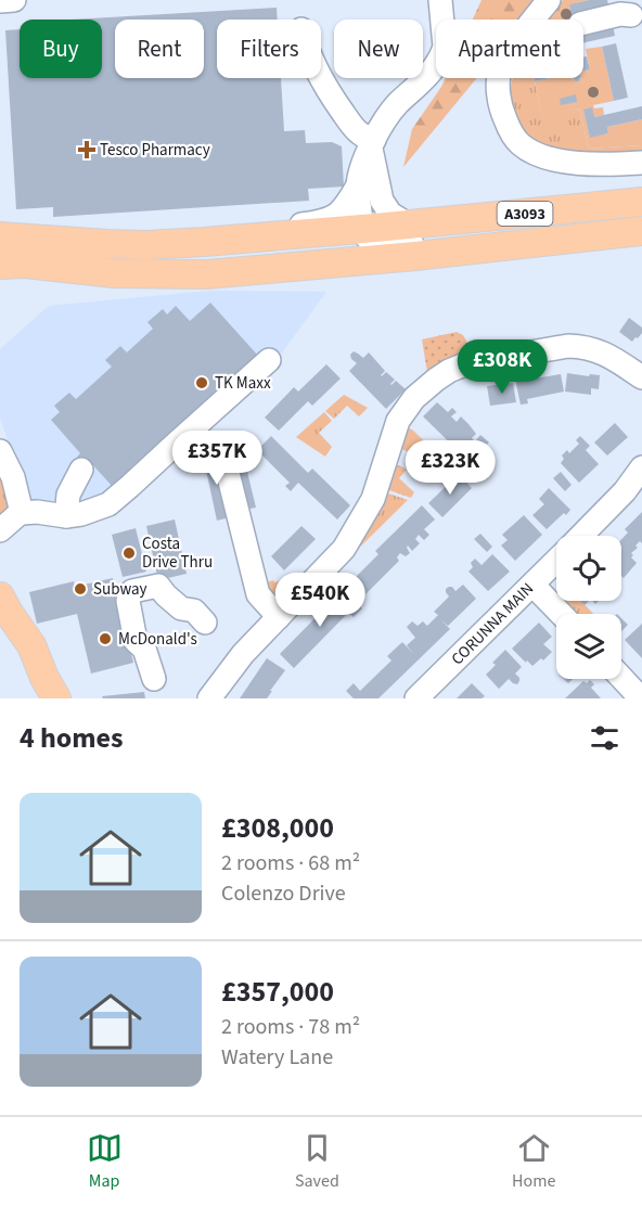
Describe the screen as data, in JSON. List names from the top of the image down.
{
  "streets": {
    "main road": ["A3093"],
    "street": ["CORUNNA MAIN"]
  },
  "places": {
    "health": ["Tesco Pharmacy"],
    "other": [
      "TK Maxx",
      "Costa Drive Thru",
      "Subway",
      "McDonald's"
    ]
  },
  "page": {
    "chip": [
      "Buy",
      "Rent",
      "Filters",
      "New",
      "Apartment"
    ],
    "price": [
      "£308K",
      "£357K",
      "£323K",
      "£540K"
    ],
    "heading": "4 homes",
    "list": [
      {
        "name": "£308,000",
        "note": "2 rooms · 68 m² · Colenzo Drive"
      },
      {
        "name": "£357,000",
        "note": "2 rooms · 78 m² · Watery Lane"
      }
    ],
    "tabs": ["Map", "Saved", "Home"]
  }
}
